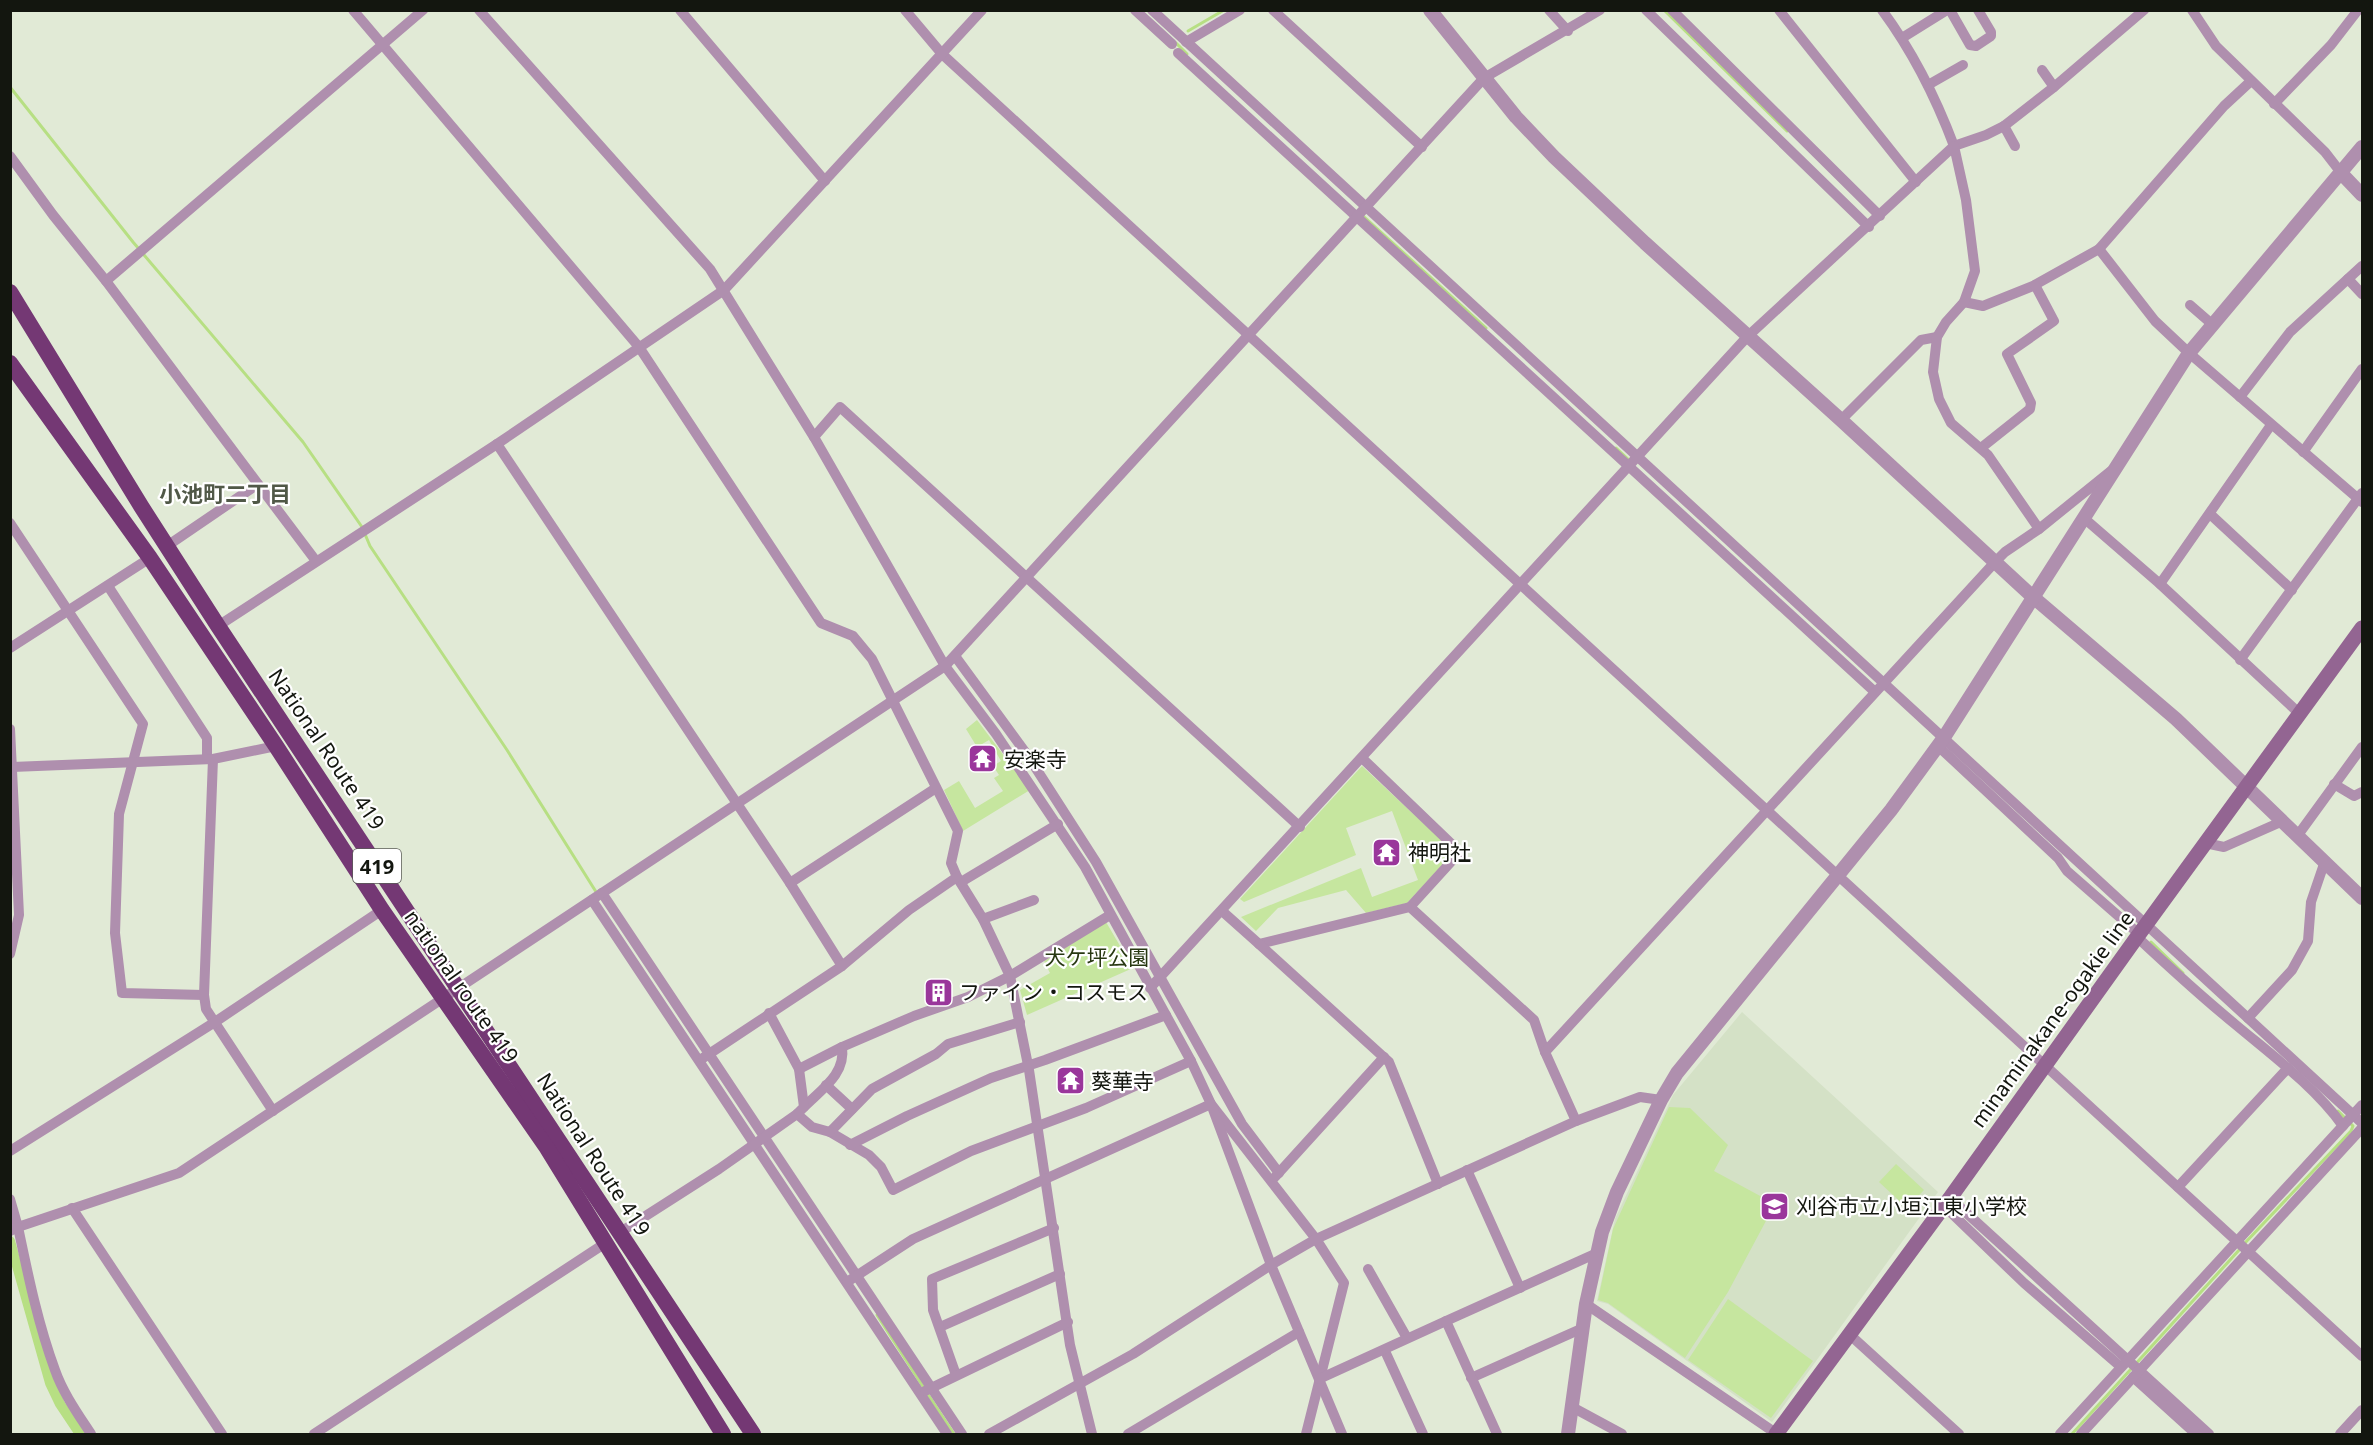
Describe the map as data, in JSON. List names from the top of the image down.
{
  "streets": {
    "highway": ["National Route 419", "419", "national route 419"],
    "main road": ["minaminakane-ogakie line"]
  },
  "crossings": [
    ["National Route 419", "national route 419"]
  ],
  "districts": ["小池町二丁目"],
  "parks": ["犬ケ坪公園"],
  "places": {
    "temple": ["安楽寺", "神明社", "葵華寺"],
    "building": ["ファイン・コスモス"],
    "school or university": ["刈谷市立小垣江東小学校"]
  }
}
